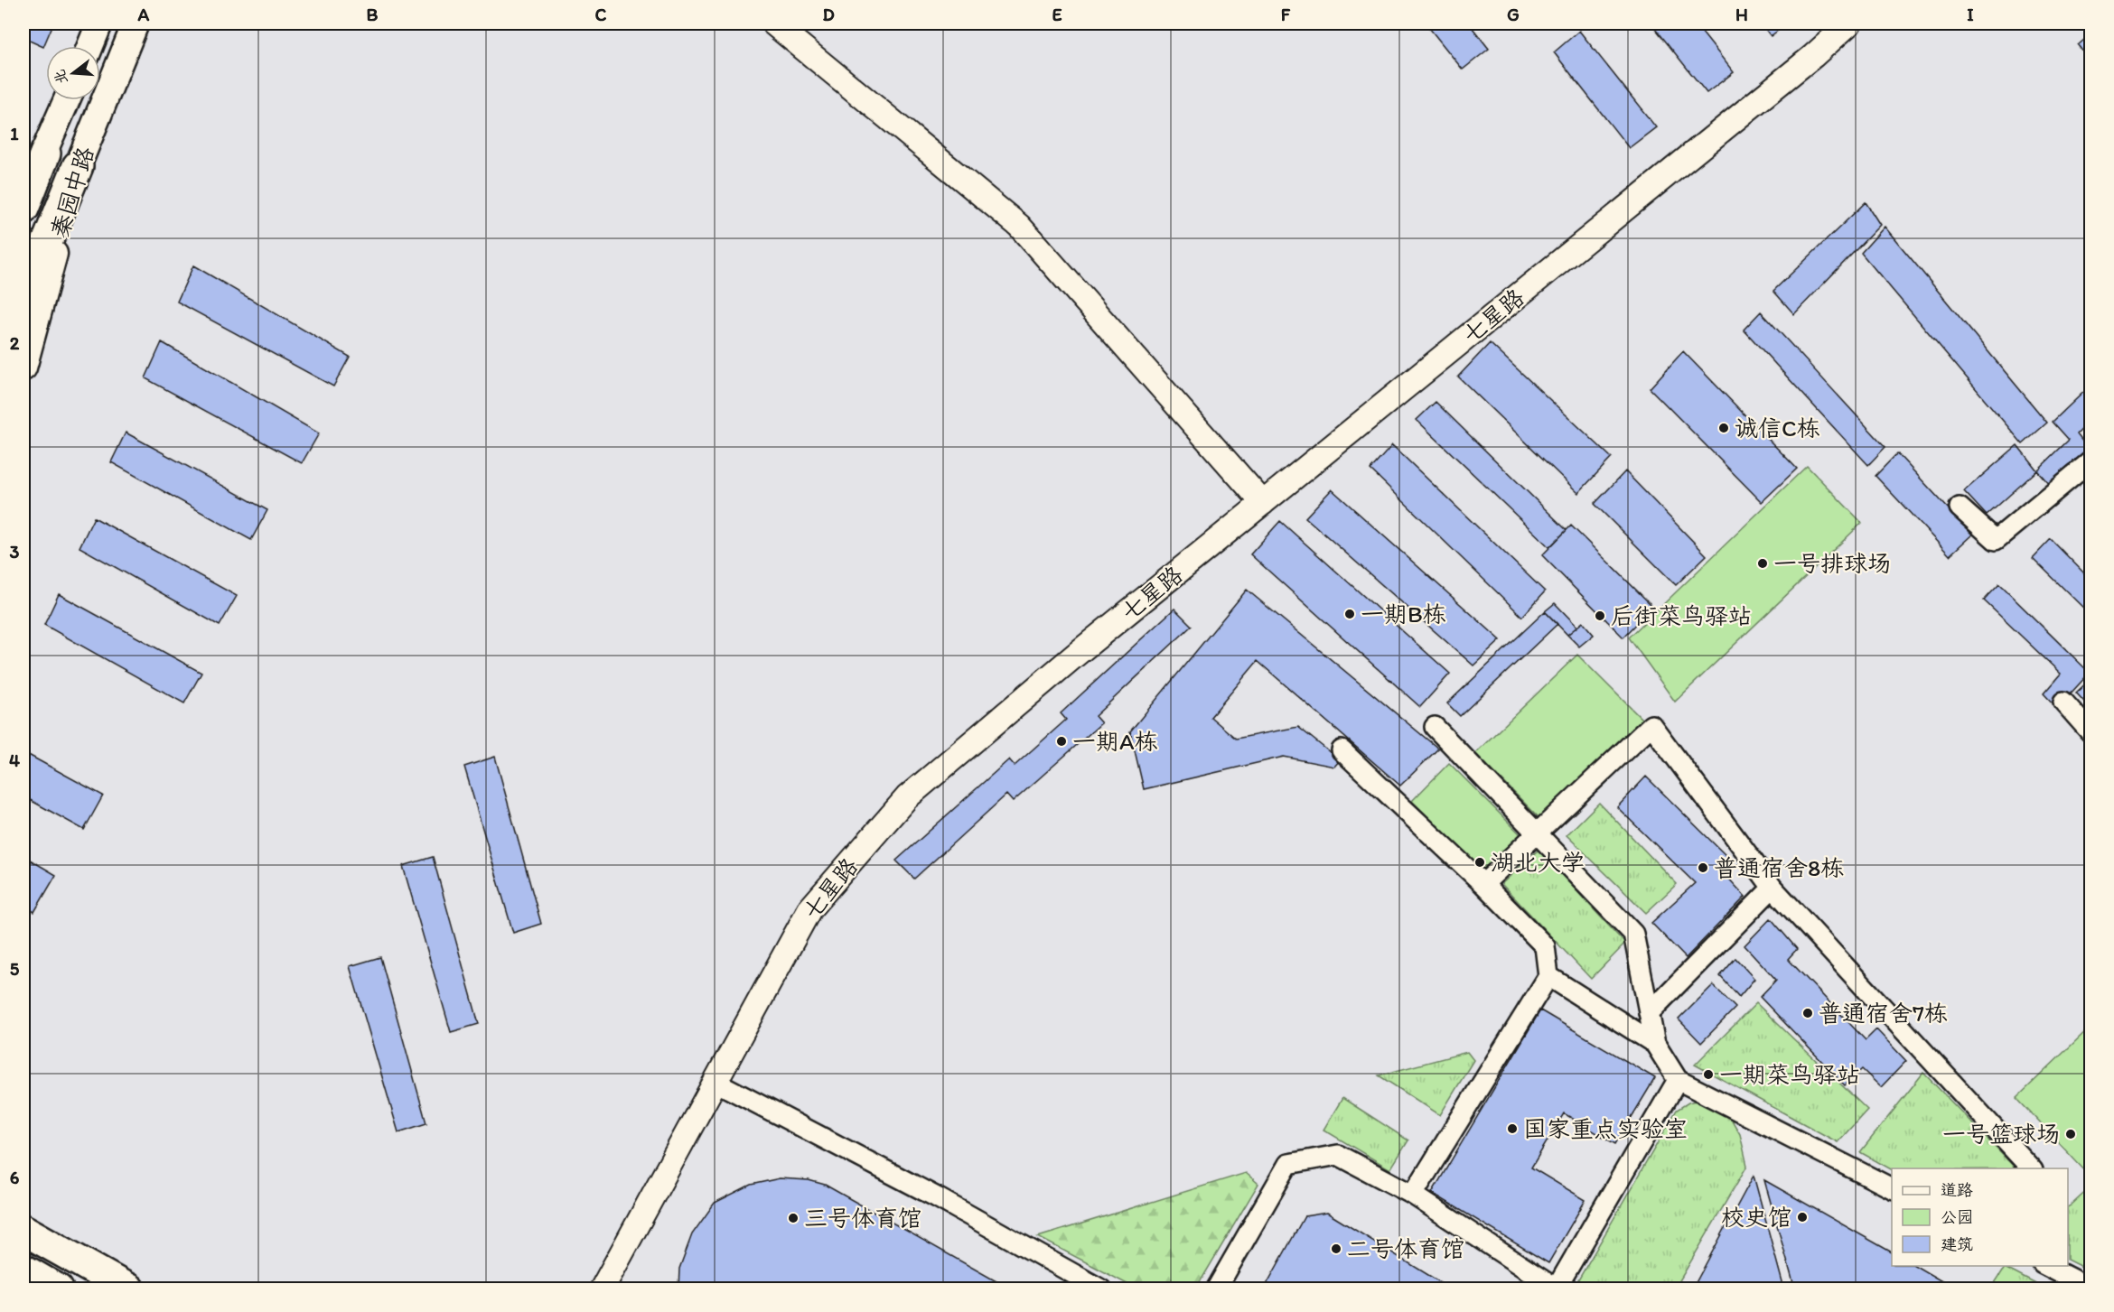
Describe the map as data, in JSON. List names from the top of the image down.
{
  "streets": {
    "main road": ["秦园中路"],
    "street": ["七星路"]
  },
  "places": [
    "诚信C栋",
    "一号排球场",
    "一期B栋",
    "后街菜鸟驿站",
    "一期A栋",
    "湖北大学",
    "普通宿舍8栋",
    "普通宿舍7栋",
    "一期菜鸟驿站",
    "国家重点实验室",
    "一号篮球场",
    "校史馆",
    "三号体育馆",
    "二号体育馆"
  ],
  "legend": ["道路", "公园", "建筑"],
  "north": "left",
  "grid": {
    "columns": [
      "A",
      "B",
      "C",
      "D",
      "E",
      "F",
      "G",
      "H",
      "I"
    ],
    "rows": [
      "1",
      "2",
      "3",
      "4",
      "5",
      "6"
    ]
  }
}
